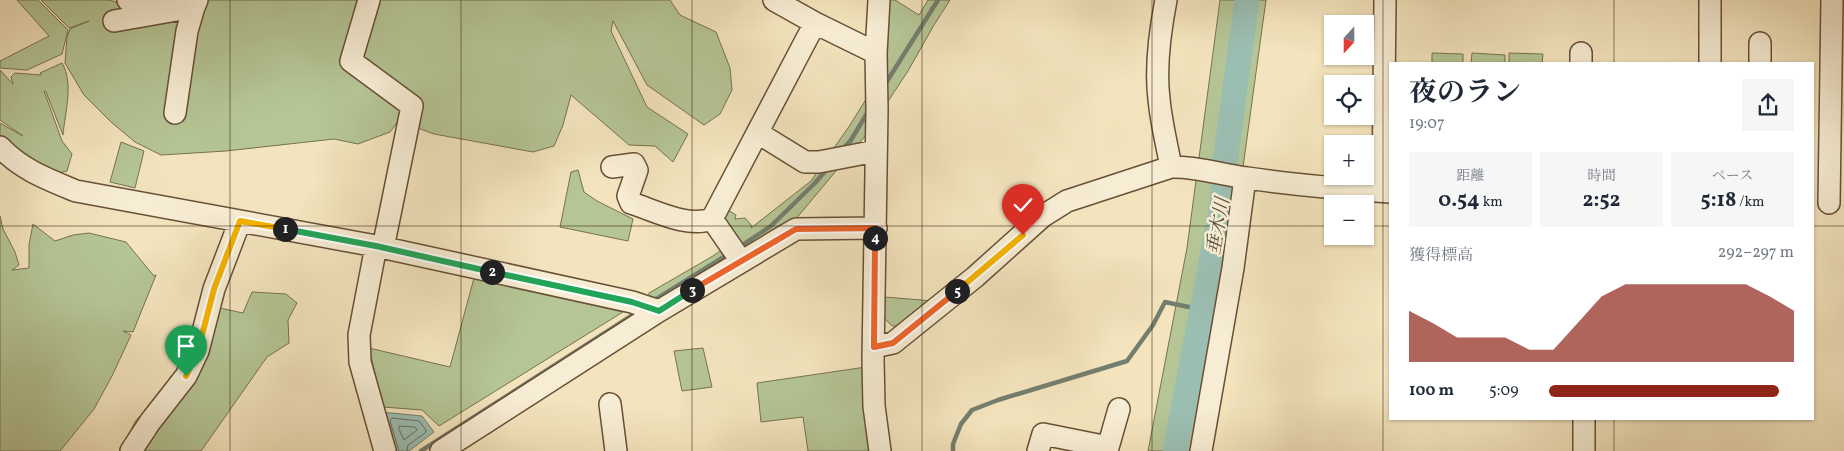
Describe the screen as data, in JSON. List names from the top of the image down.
{
  "water": ["垂木川"],
  "north": "bottom",
  "page": {
    "map_buttons": ["+", "−"],
    "heading": ["夜のラン", "19:07"],
    "stats": [
      ["距離", "0.54 km"],
      ["時間", "2:52"],
      ["ペース", "5:18 /km"]
    ],
    "pins": [
      "1",
      "4",
      "2",
      "3",
      "5"
    ],
    "chart": ["獲得標高", "292–297 m"],
    "list": [
      {
        "name": "100 m",
        "note": "5:09"
      }
    ]
  }
}
